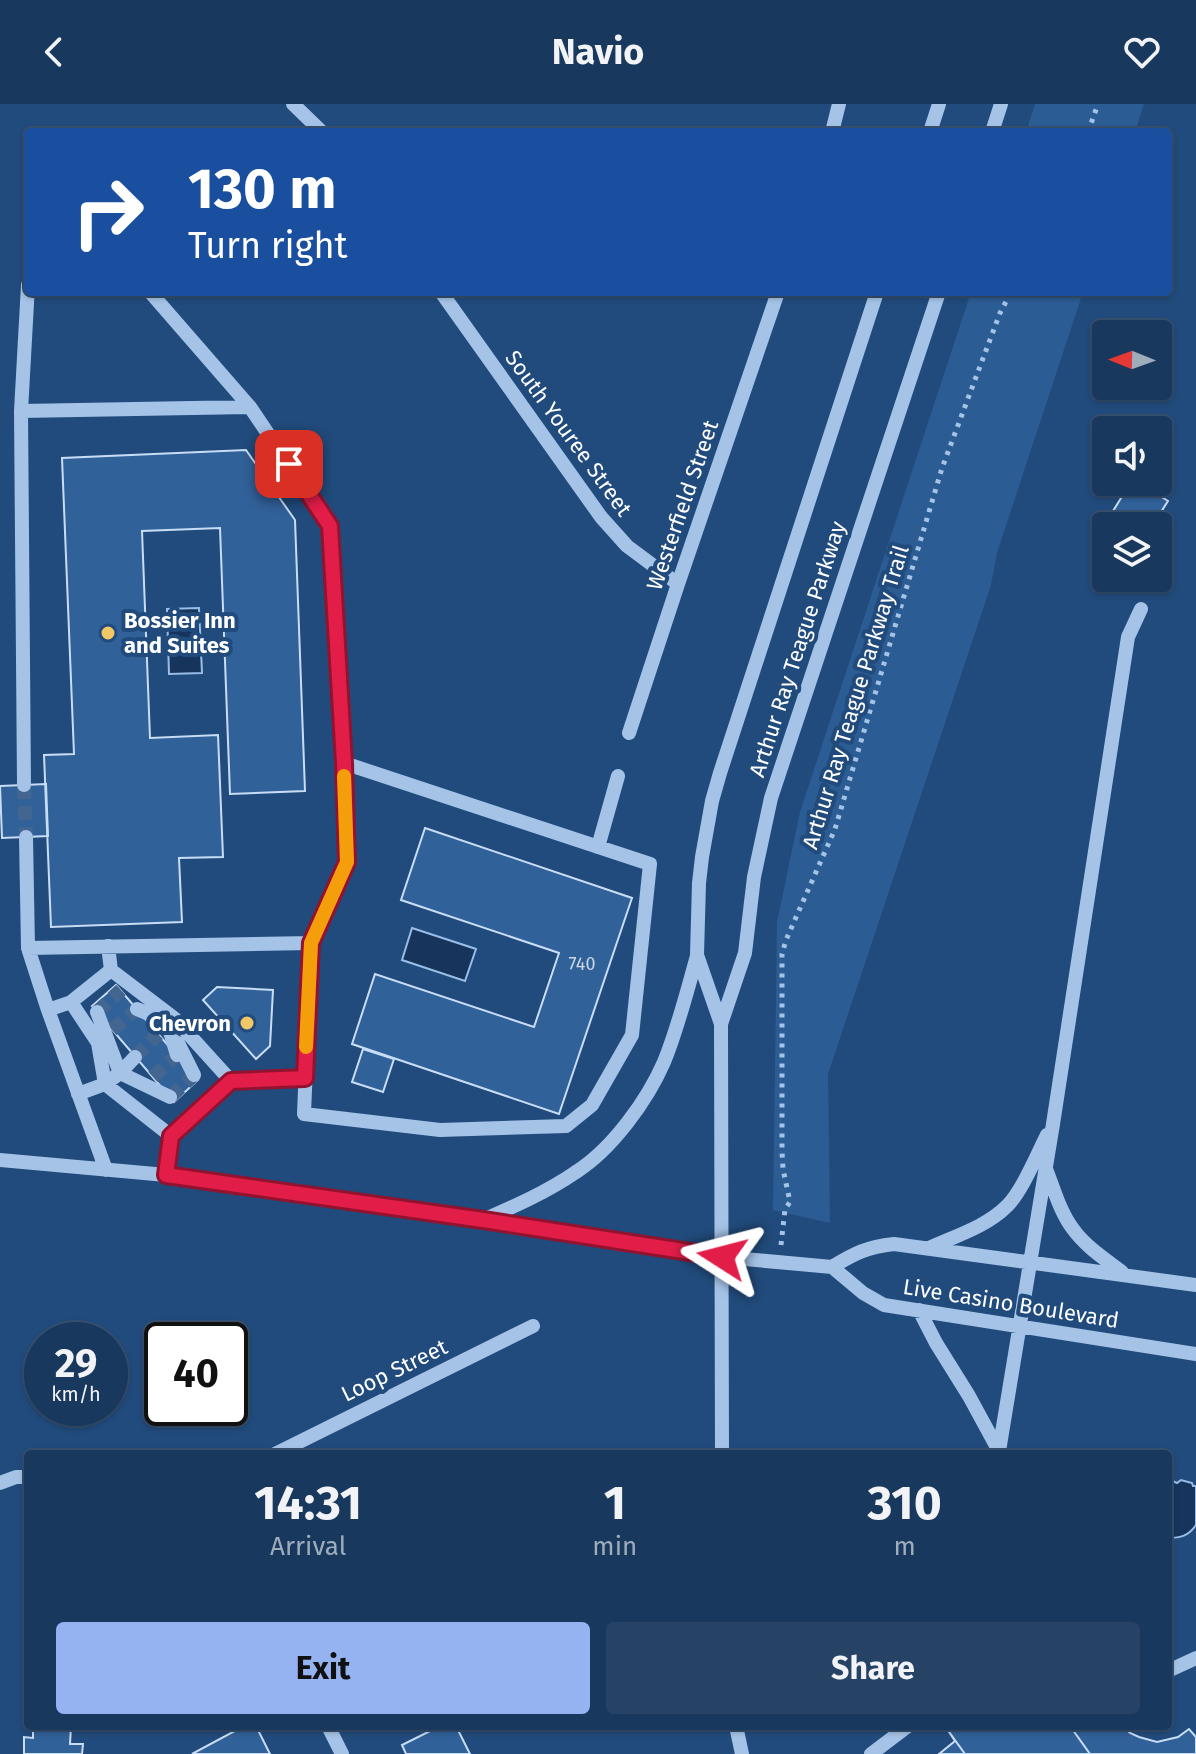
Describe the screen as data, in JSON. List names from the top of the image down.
{
  "streets": {
    "street": [
      "South Youree Street",
      "Westerfield Street",
      "Arthur Ray Teague Parkway",
      "Live Casino Boulevard",
      "Loop Street"
    ],
    "path": ["Arthur Ray Teague Parkway Trail"]
  },
  "crossings": [
    ["South Youree Street", "Westerfield Street"]
  ],
  "places": ["Bossier Inn and Suites", "Chevron"],
  "house_numbers": ["740"],
  "north": "left",
  "page": {
    "header": "Navio",
    "turn": ["130 m", "Turn right"],
    "speed": "29 km/h",
    "limit": "40",
    "eta": [
      "14:31",
      "Arrival",
      "1",
      "min",
      "310",
      "m"
    ],
    "buttons": ["Exit", "Share"]
  }
}
